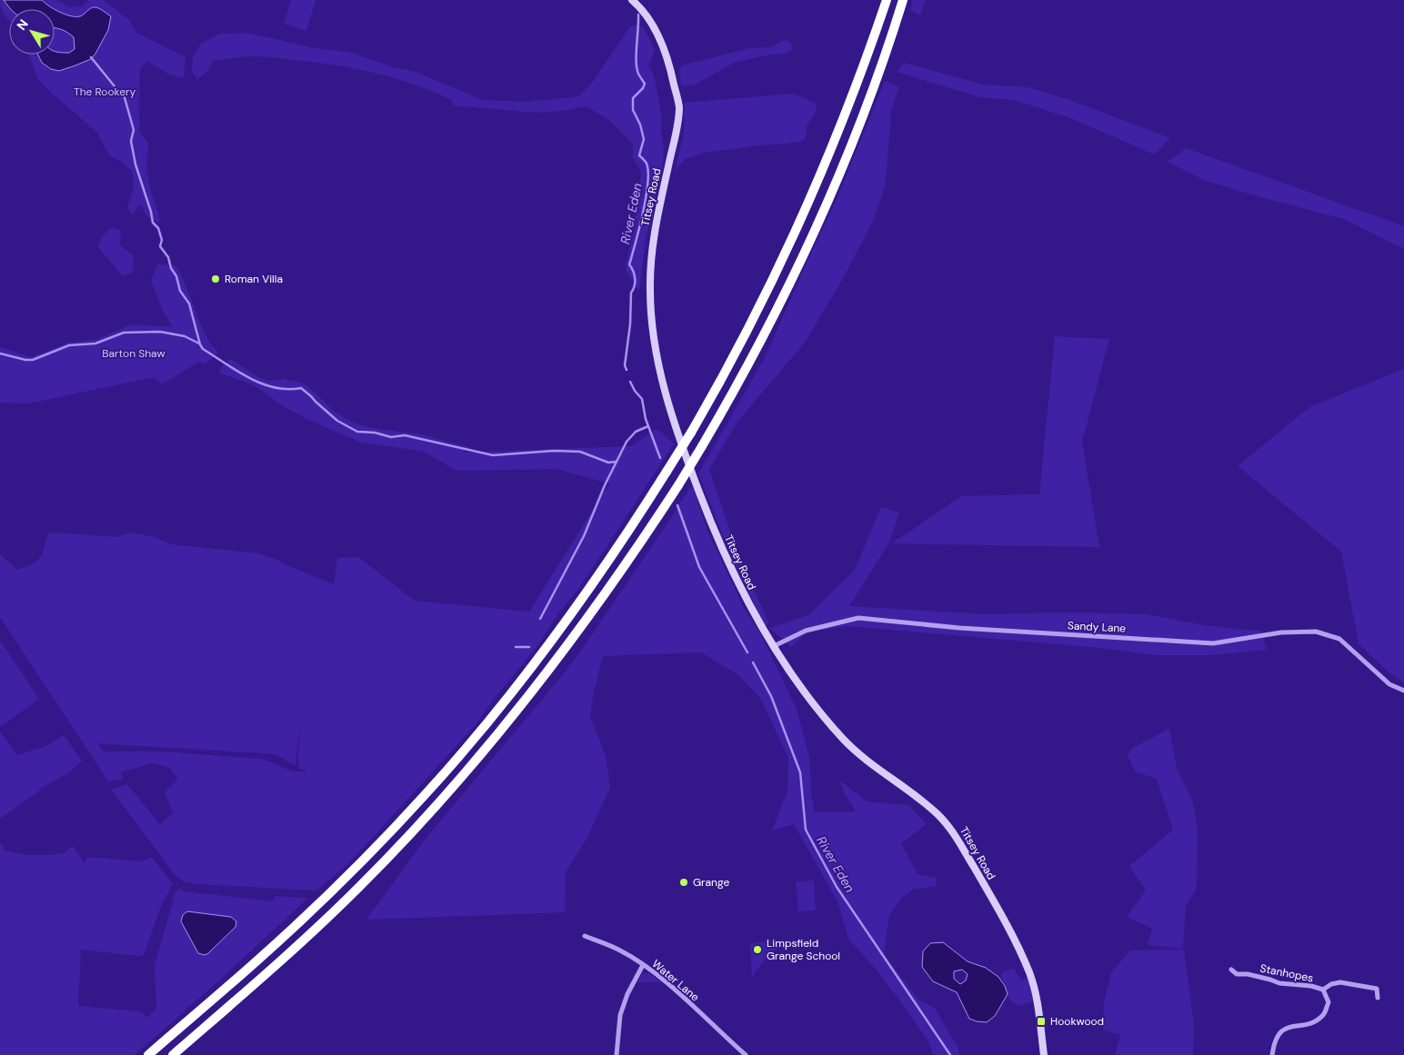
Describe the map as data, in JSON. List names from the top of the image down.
{
  "streets": {
    "main road": ["Titsey Road"],
    "street": ["Sandy Lane", "Stanhopes", "Water Lane"]
  },
  "crossings": [
    ["Titsey Road", "Sandy Lane"]
  ],
  "water": ["River Eden"],
  "parks": ["The Rookery", "Barton Shaw"],
  "places": {
    "other": ["Roman Villa", "Grange", "Limpsfield Grange School"],
    "transit": ["Hookwood"]
  },
  "north": "top left"
}
